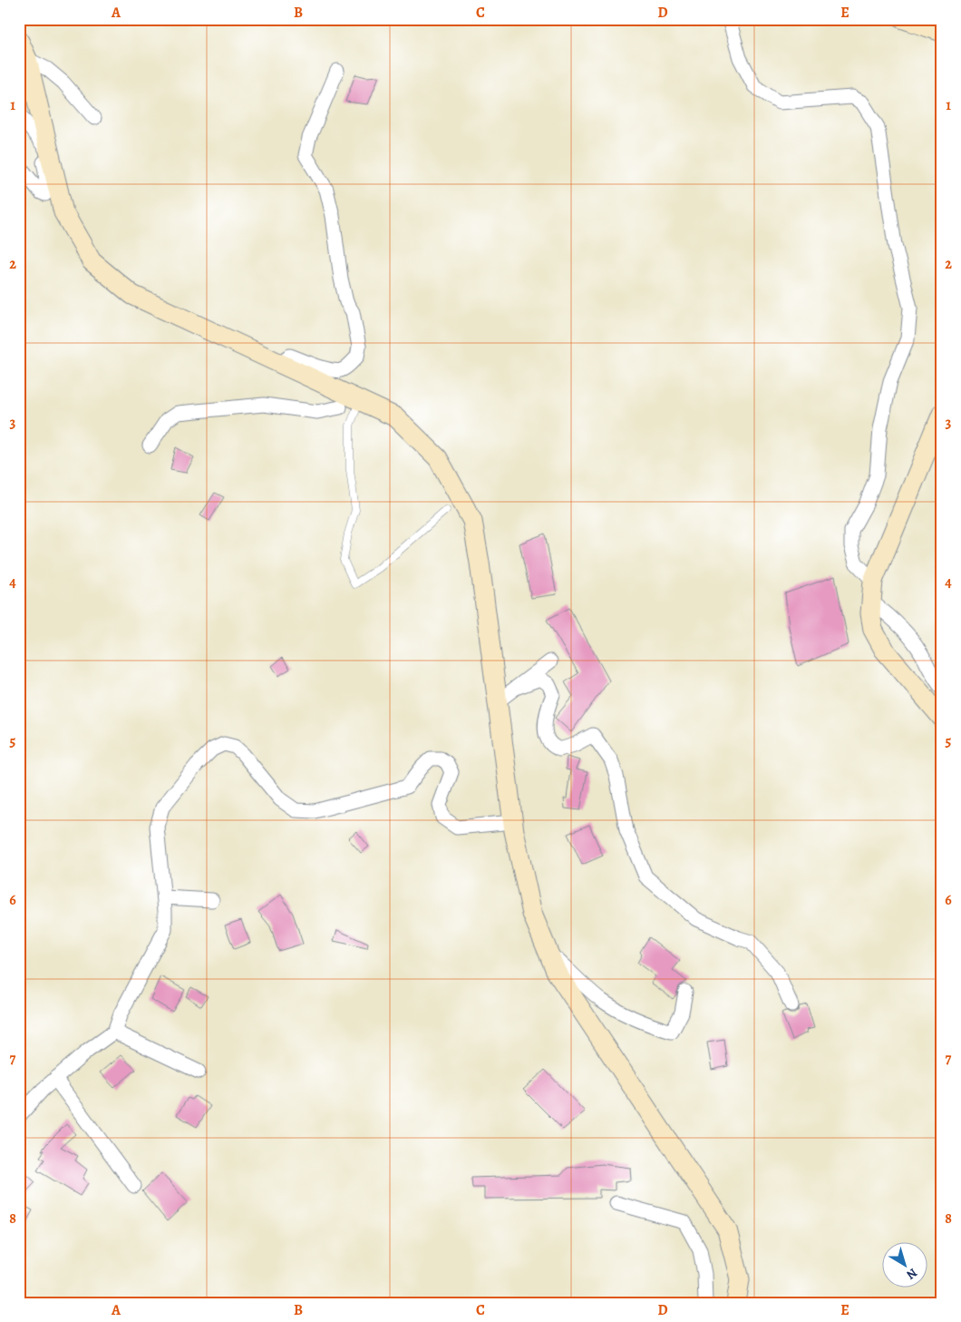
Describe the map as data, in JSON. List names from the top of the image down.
{
  "north": "bottom right",
  "grid": {
    "columns": [
      "A",
      "B",
      "C",
      "D",
      "E"
    ],
    "rows": [
      "1",
      "2",
      "3",
      "4",
      "5",
      "6",
      "7",
      "8"
    ]
  }
}
